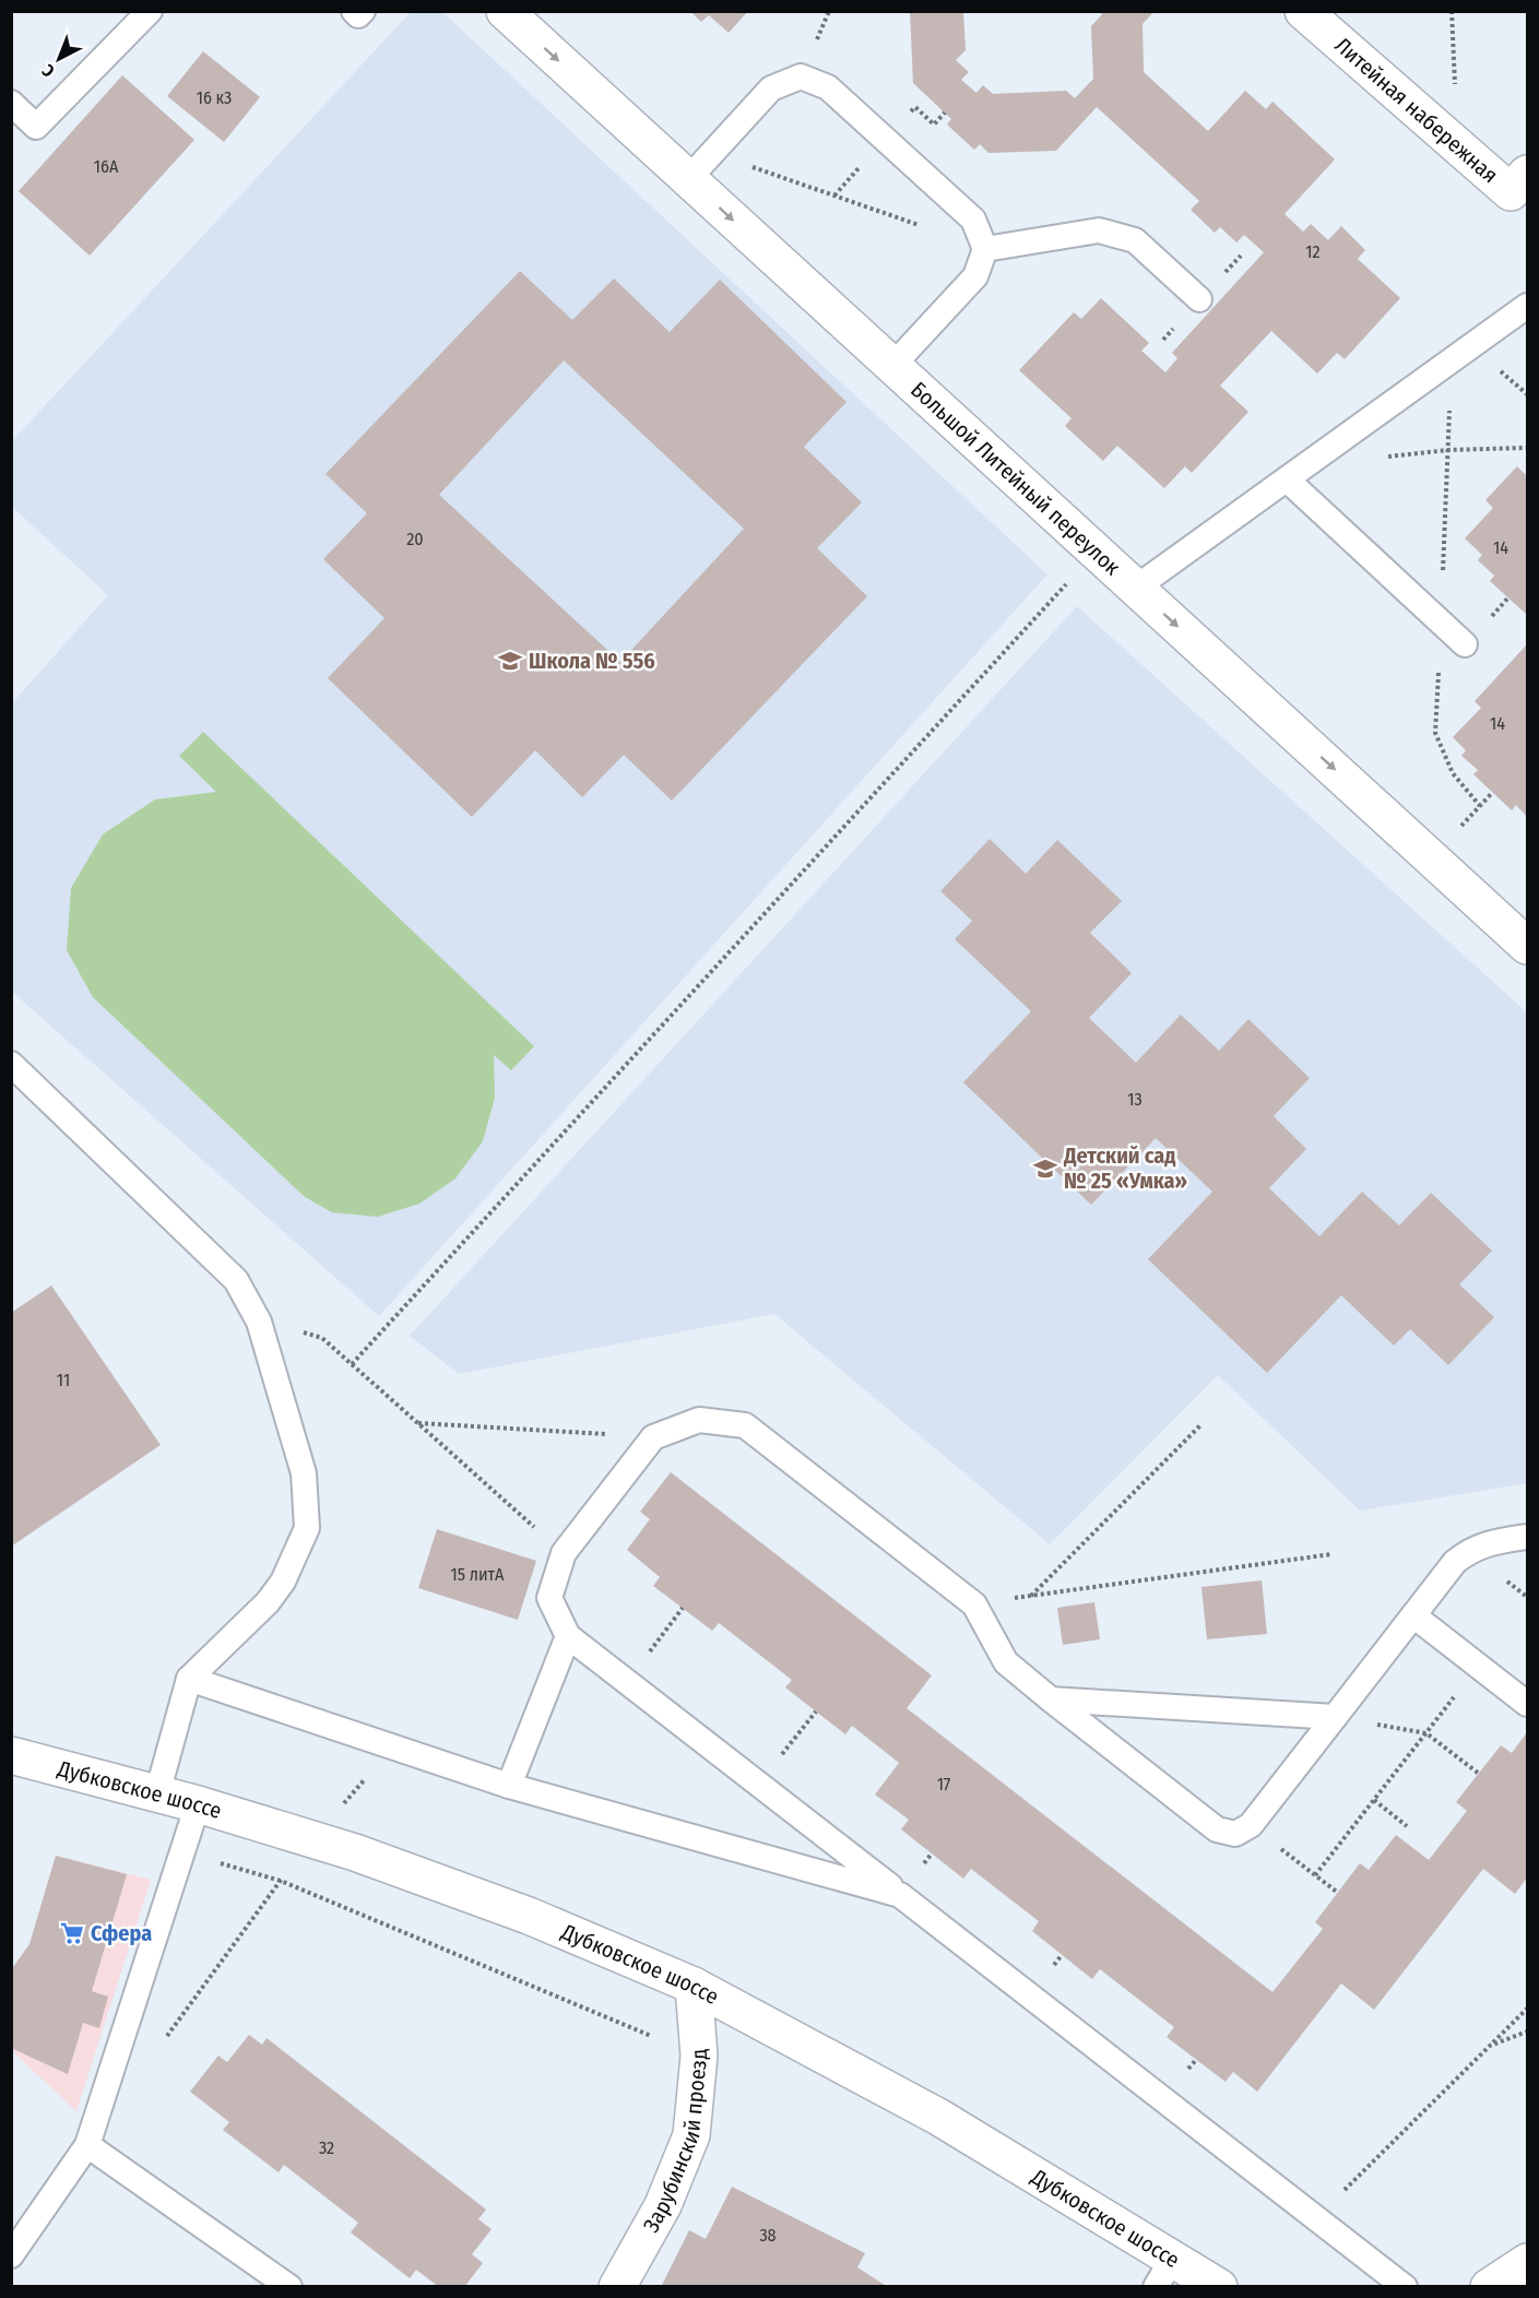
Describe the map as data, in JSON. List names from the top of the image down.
{
  "streets": {
    "street": [
      "Литейная набережная",
      "Большой Литейный переулок",
      "Дубковское шоссе",
      "Зарубинский проезд"
    ]
  },
  "crossings": [
    ["Дубковское шоссе", "Зарубинский проезд"]
  ],
  "one_way": ["Большой Литейный переулок"],
  "places": {
    "school or university": ["Школа № 556", "Детский сад № 25 «Умка»"],
    "supermarket": ["Сфера"]
  },
  "house_numbers": [
    "16 к3",
    "16А",
    "12",
    "20",
    "14",
    "14",
    "13",
    "11",
    "15 литА",
    "17",
    "32",
    "38"
  ],
  "north": "bottom left"
}
